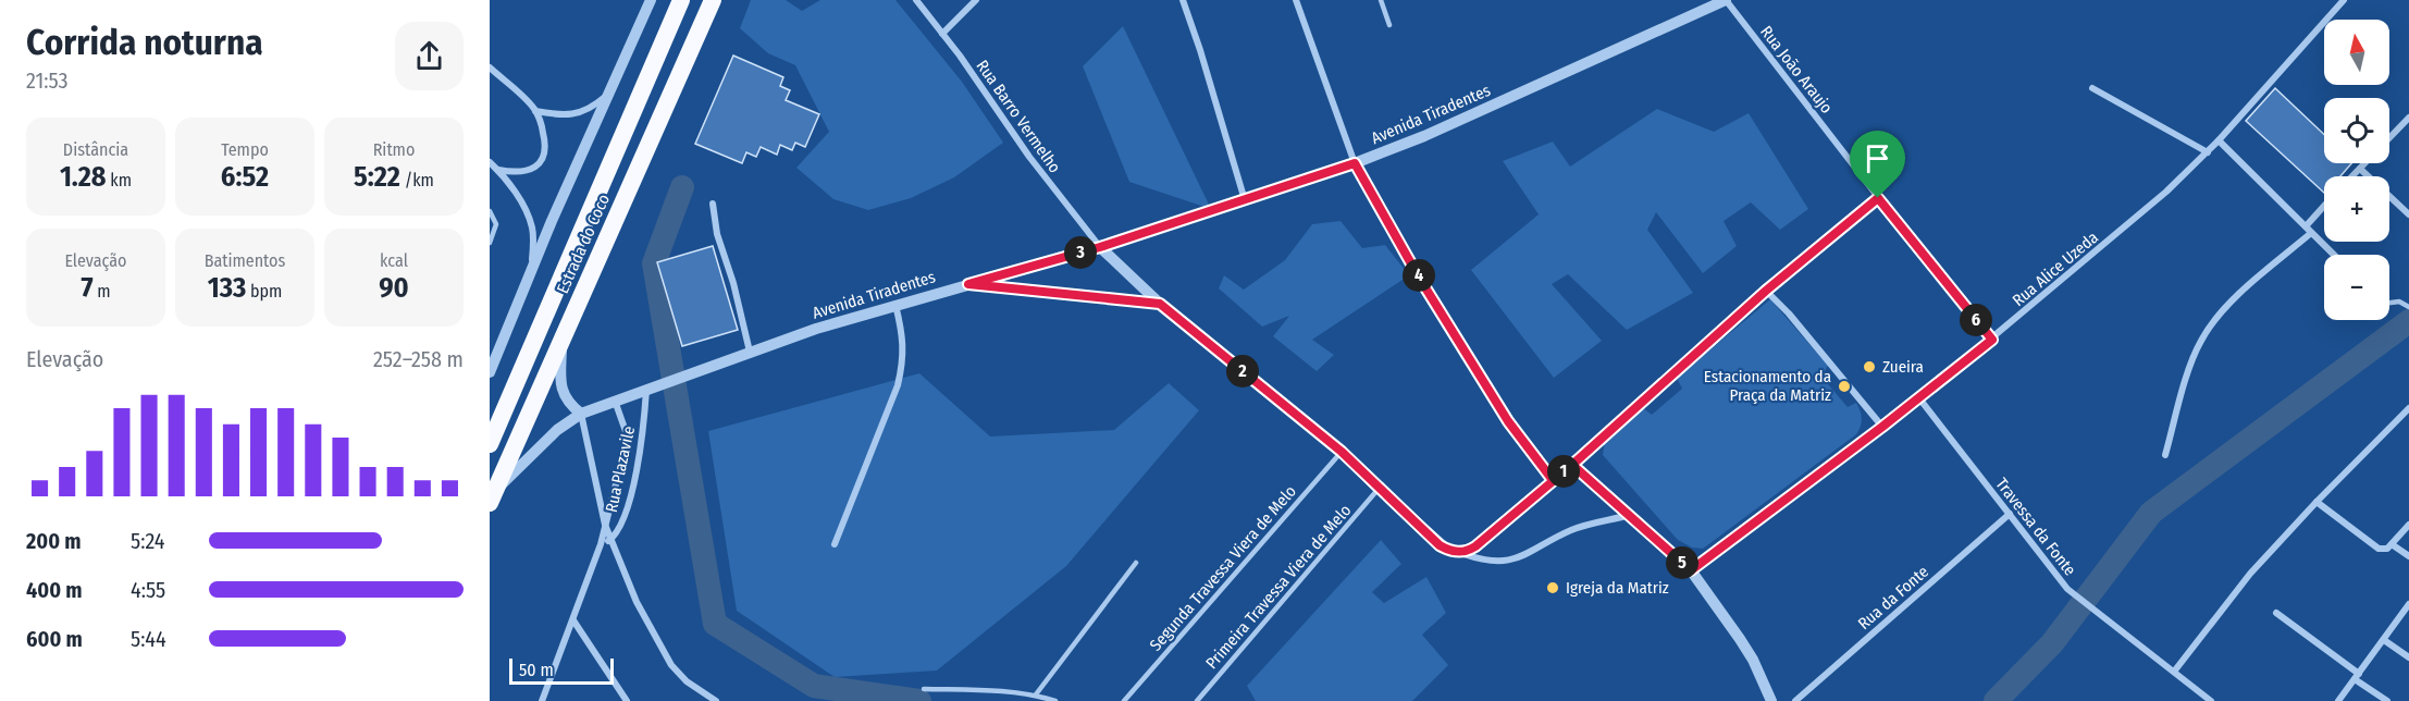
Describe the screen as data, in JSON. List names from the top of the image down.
{
  "streets": {
    "highway": ["Estrada do Coco"],
    "street": [
      "Rua João Araujo",
      "Avenida Tiradentes",
      "Rua Barro Vermelho",
      "Rua Alice Uzeda",
      "Rua Plazavile",
      "Travessa da Fonte",
      "Rua da Fonte"
    ],
    "lane": ["Segunda Travessa Viera de Melo", "Primeira Travessa Viera de Melo"]
  },
  "crossings": [
    ["Rua João Araujo", "Avenida Tiradentes"],
    ["Rua João Araujo", "Rua Alice Uzeda"],
    ["Avenida Tiradentes", "Rua Barro Vermelho"],
    ["Avenida Tiradentes", "Estrada do Coco"],
    ["Avenida Tiradentes", "Rua Plazavile"],
    ["Rua Alice Uzeda", "Travessa da Fonte"],
    ["Travessa da Fonte", "Rua da Fonte"]
  ],
  "places": ["Zueira", "Estacionamento da Praça da Matriz", "Igreja da Matriz"],
  "scale_bar": "50 m",
  "north": "top",
  "page": {
    "heading": ["Corrida noturna", "21:53"],
    "map_buttons": ["+", "−"],
    "stats": [
      ["Distância", "1.28 km"],
      ["Tempo", "6:52"],
      ["Ritmo", "5:22 /km"],
      ["Elevação", "7 m"],
      ["Batimentos", "133 bpm"],
      ["kcal", "90"]
    ],
    "pins": [
      "3",
      "4",
      "6",
      "2",
      "1",
      "5"
    ],
    "chart": ["Elevação", "252–258 m"],
    "list": [
      {
        "name": "200 m",
        "note": "5:24"
      },
      {
        "name": "400 m",
        "note": "4:55"
      },
      {
        "name": "600 m",
        "note": "5:44"
      }
    ],
    "scale": "50 m"
  }
}
